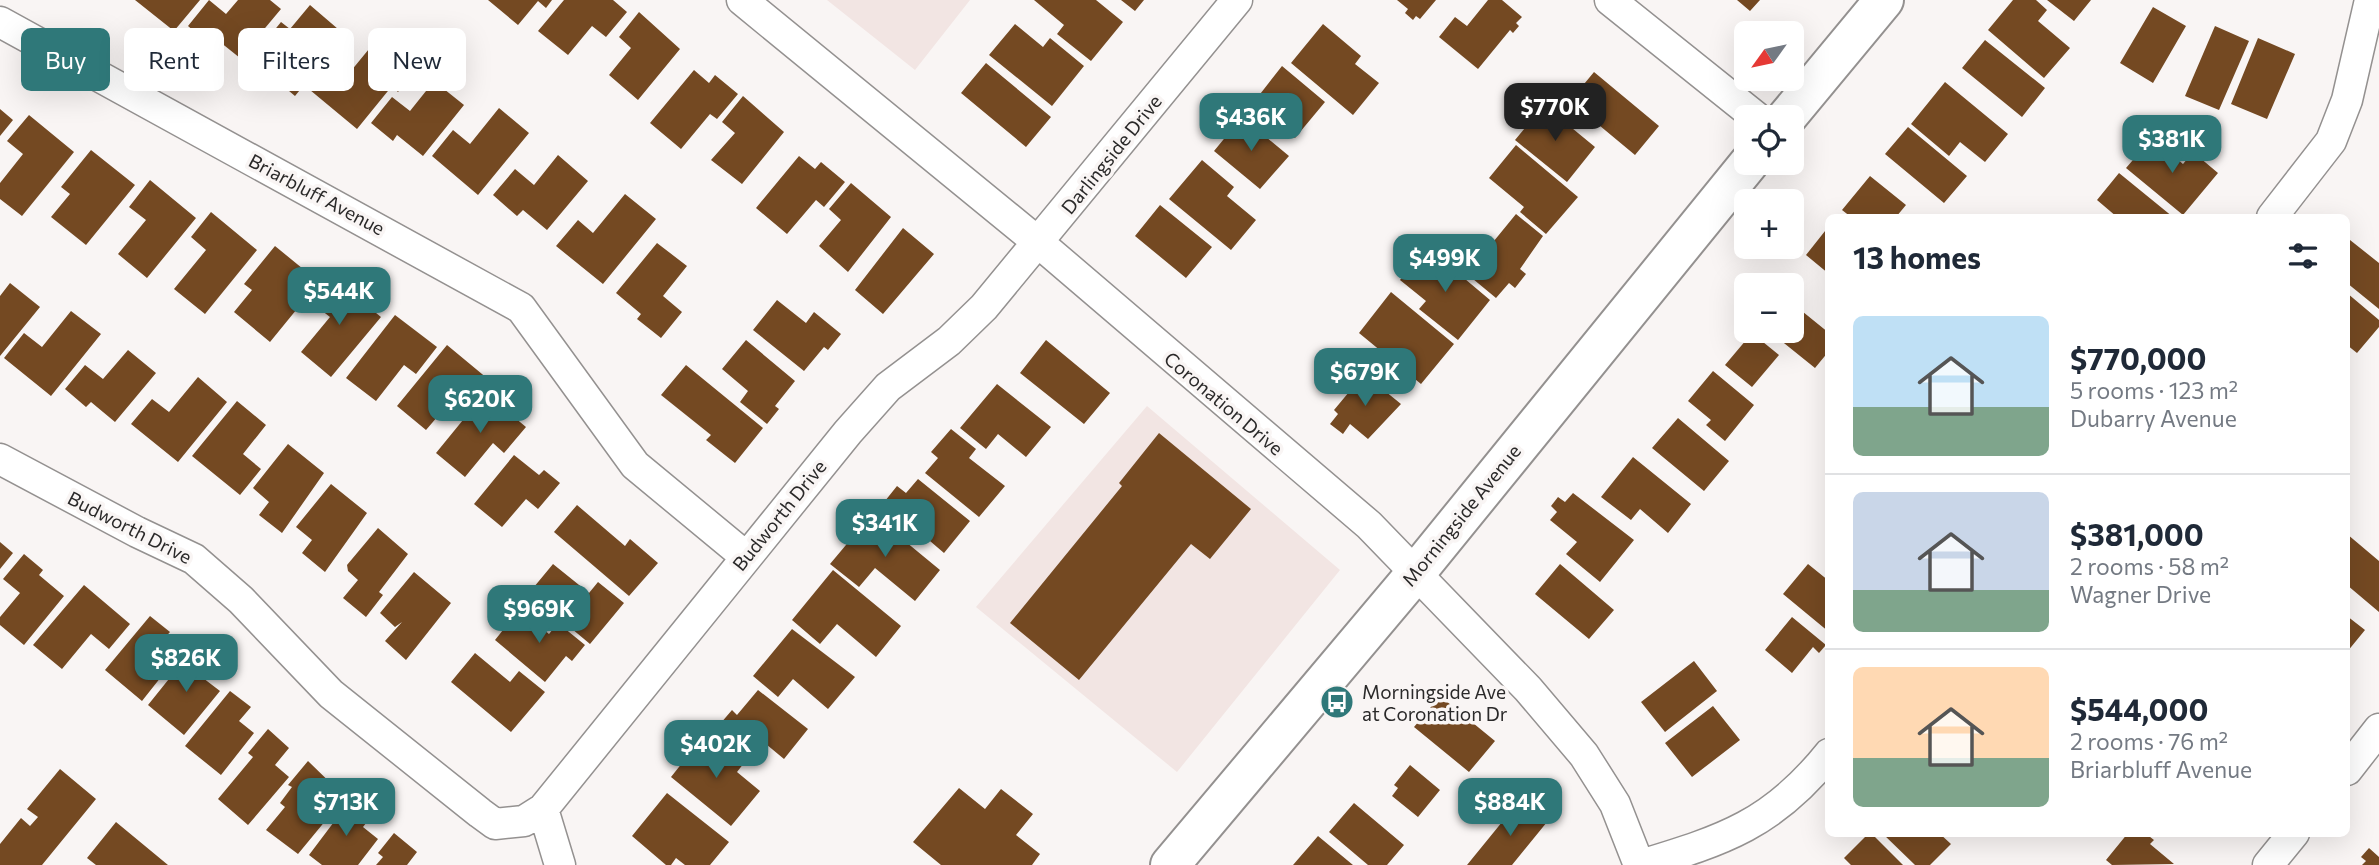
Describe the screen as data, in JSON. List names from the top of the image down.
{
  "streets": {
    "main road": ["Morningside Avenue"],
    "street": [
      "Darlingside Drive",
      "Briarbluff Avenue",
      "Coronation Drive",
      "Budworth Drive"
    ]
  },
  "crossings": [
    ["Darlingside Drive", "Coronation Drive"],
    ["Darlingside Drive", "Budworth Drive"],
    ["Briarbluff Avenue", "Budworth Drive"],
    ["Coronation Drive", "Budworth Drive"],
    ["Coronation Drive", "Morningside Avenue"]
  ],
  "places": {
    "bus stop": ["Morningside Ave at Coronation Dr"]
  },
  "north": "bottom left",
  "page": {
    "map_buttons": ["+", "−"],
    "chip": [
      "Buy",
      "Rent",
      "Filters",
      "New"
    ],
    "price": [
      "$770K",
      "$436K",
      "$381K",
      "$499K",
      "$544K",
      "$679K",
      "$620K",
      "$341K",
      "$969K",
      "$826K",
      "$402K",
      "$713K",
      "$884K"
    ],
    "heading": "13 homes",
    "list": [
      {
        "name": "$770,000",
        "note": "5 rooms · 123 m² · Dubarry Avenue"
      },
      {
        "name": "$381,000",
        "note": "2 rooms · 58 m² · Wagner Drive"
      },
      {
        "name": "$544,000",
        "note": "2 rooms · 76 m² · Briarbluff Avenue"
      }
    ]
  }
}
